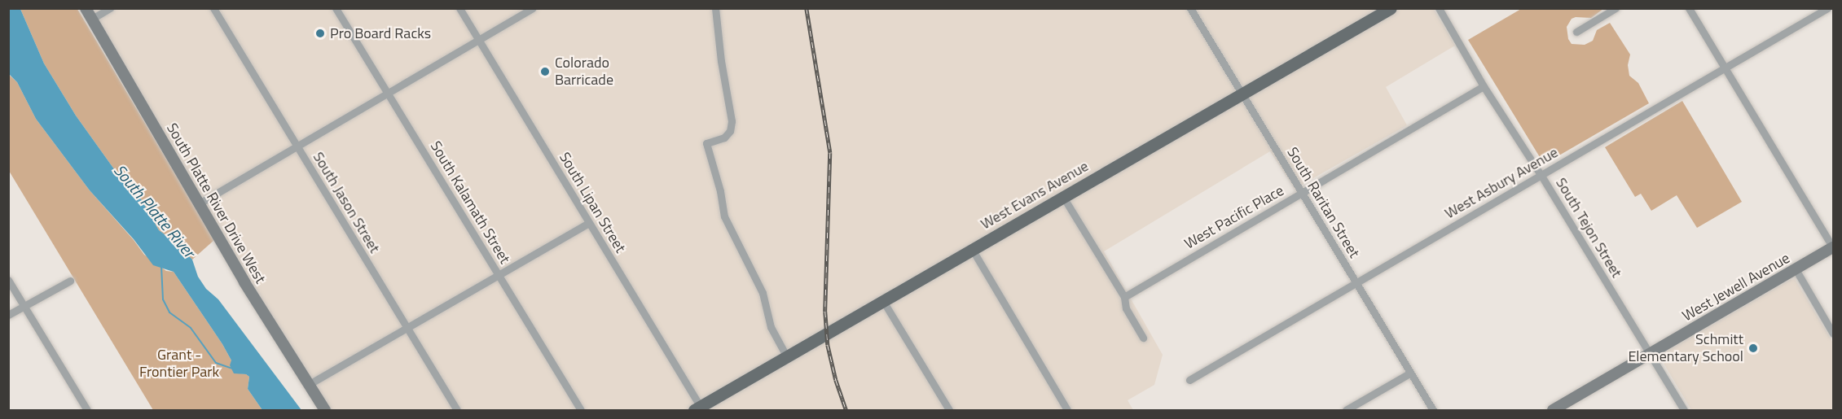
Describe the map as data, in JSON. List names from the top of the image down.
{
  "streets": {
    "main road": ["West Evans Avenue"],
    "street": [
      "West Asbury Avenue",
      "South Jason Street",
      "South Kalamath Street",
      "South Lipan Street",
      "South Raritan Street",
      "South Platte River Drive West",
      "West Pacific Place",
      "South Tejon Street",
      "West Jewell Avenue"
    ]
  },
  "crossings": [
    ["West Asbury Avenue", "South Raritan Street"],
    ["West Asbury Avenue", "South Tejon Street"],
    ["West Evans Avenue", "South Lipan Street"],
    ["West Evans Avenue", "South Raritan Street"],
    ["South Raritan Street", "West Pacific Place"],
    ["West Pacific Place", "South Tejon Street"],
    ["South Tejon Street", "West Jewell Avenue"]
  ],
  "water": ["South Platte River"],
  "parks": ["Grant - Frontier Park"],
  "places": ["Pro Board Racks", "Colorado Barricade", "Schmitt Elementary School"]
}
